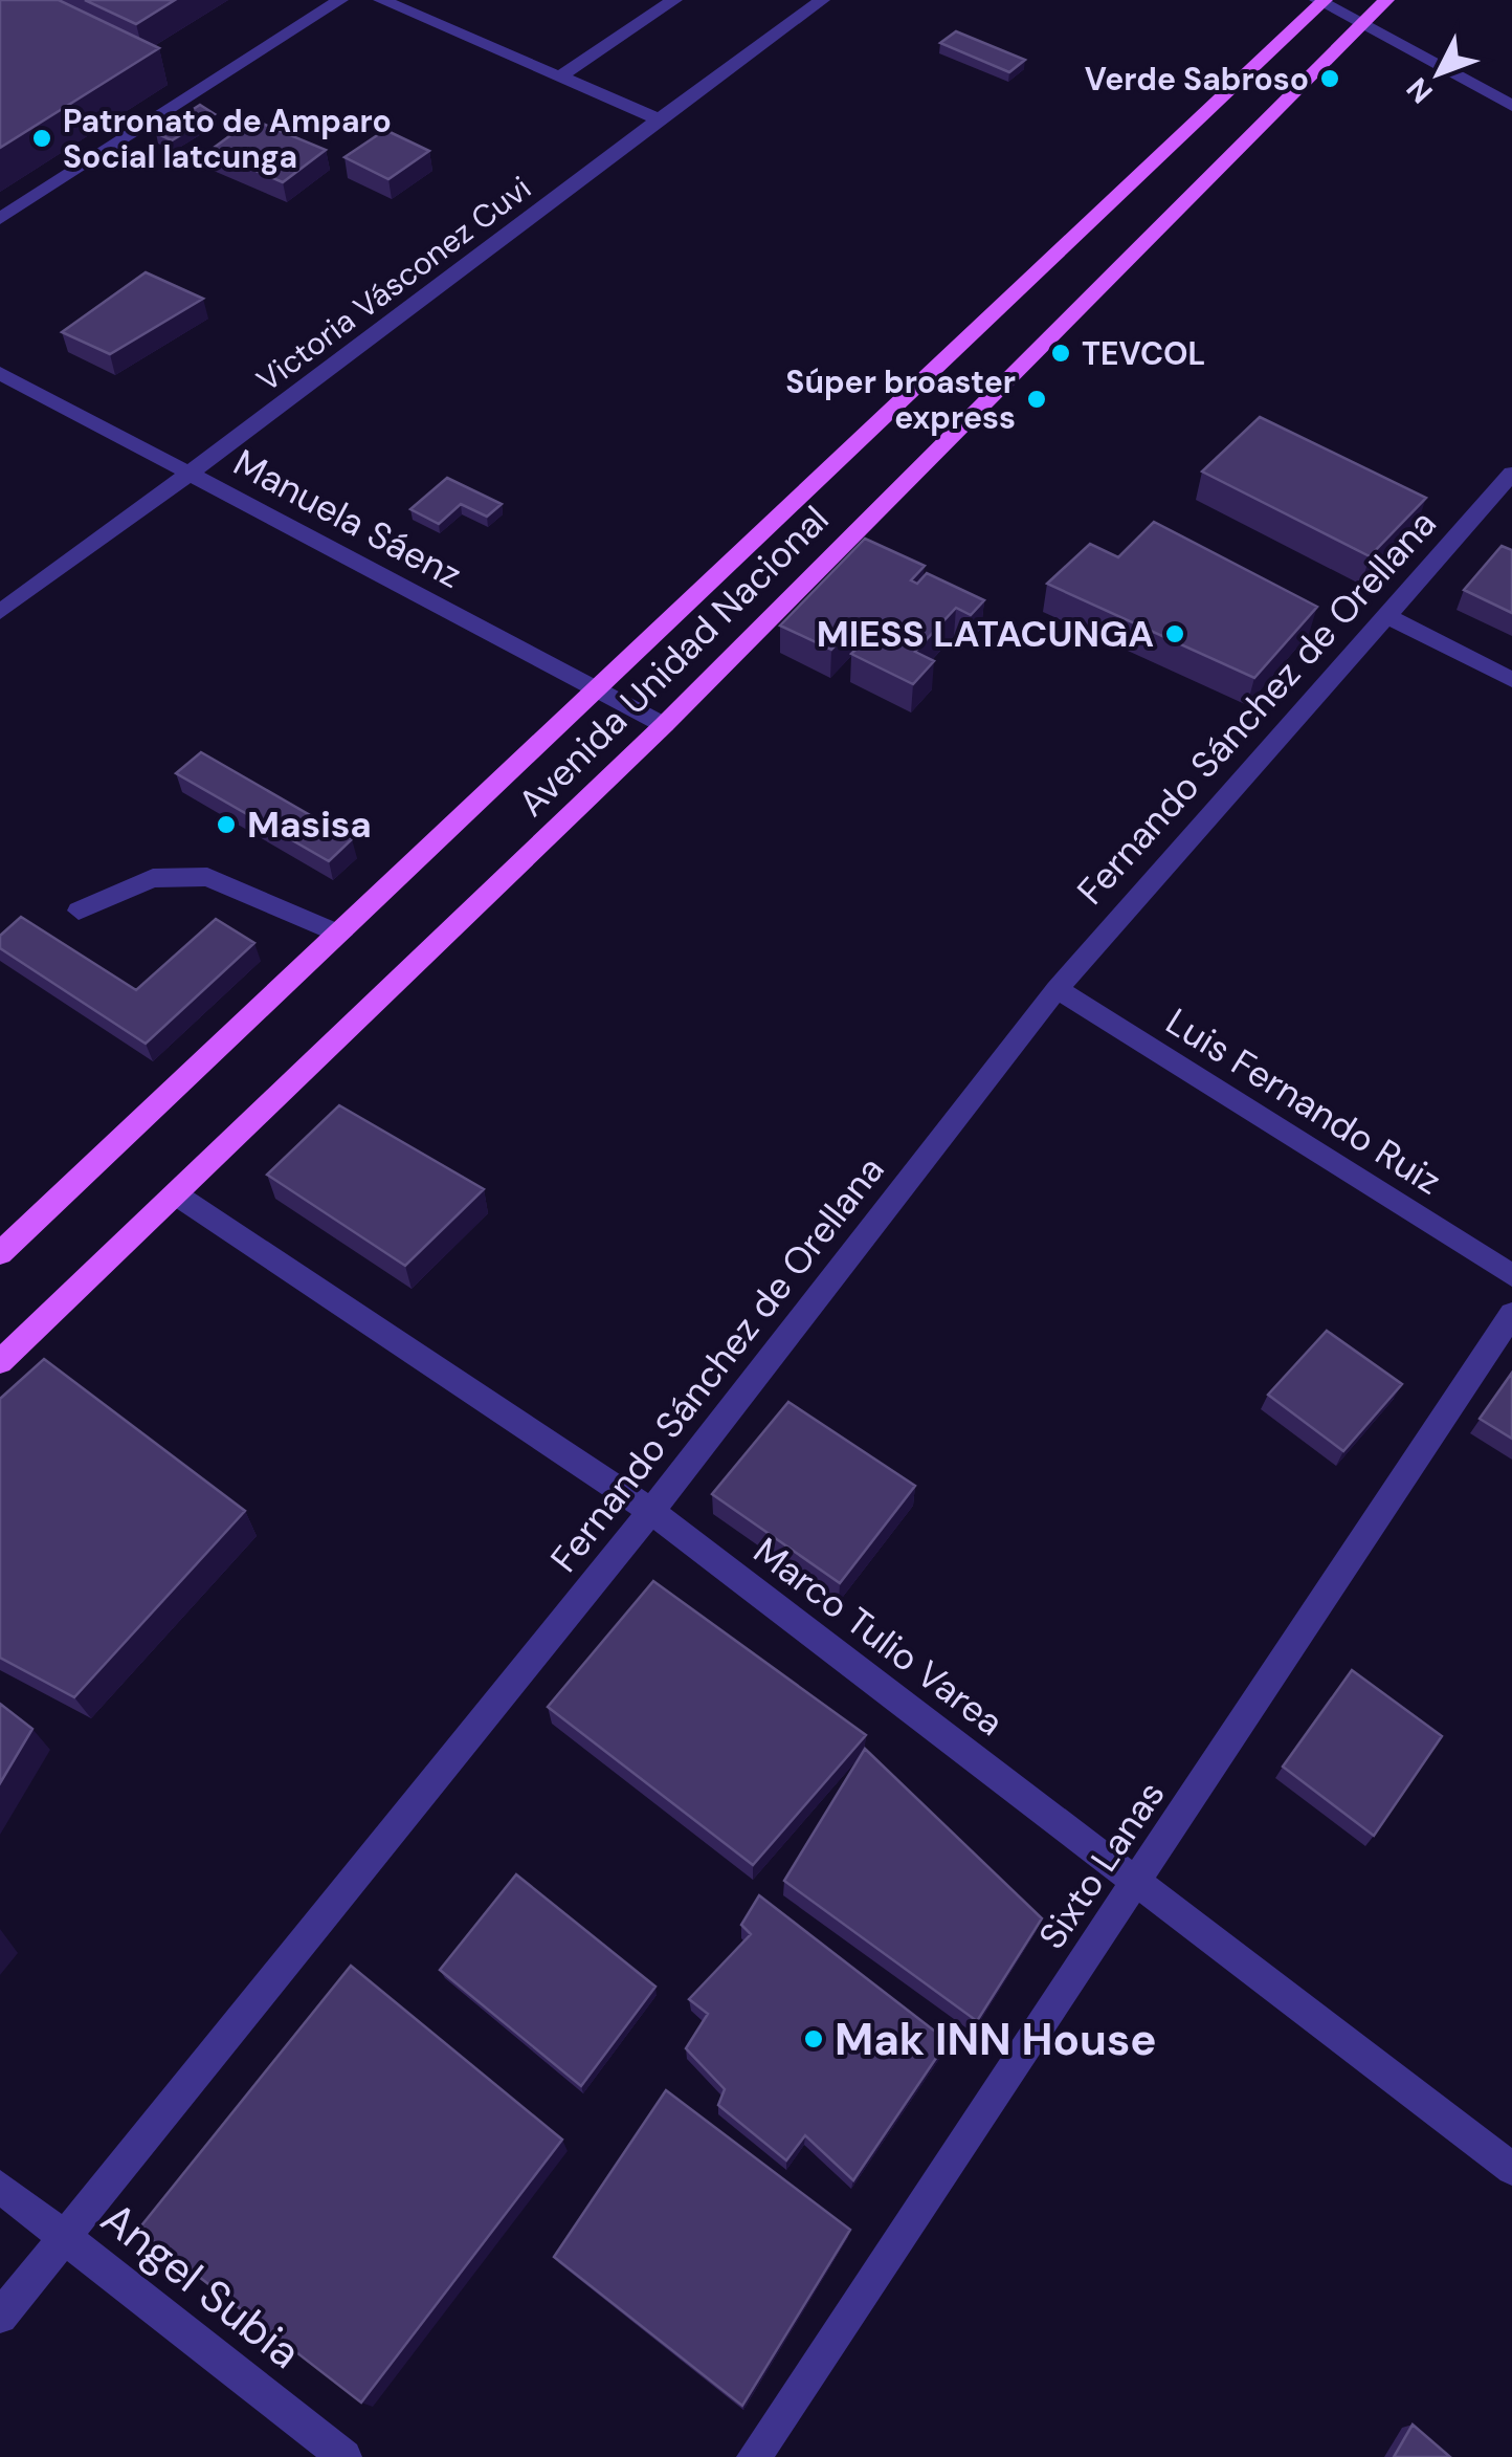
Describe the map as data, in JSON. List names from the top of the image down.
{
  "streets": {
    "main road": ["Avenida Unidad Nacional"],
    "street": [
      "Victoria Vásconez Cuvi",
      "Manuela Sáenz",
      "Fernando Sánchez de Orellana",
      "Luis Fernando Ruiz",
      "Marco Tulio Varea",
      "Sixto Lanas",
      "Angel Subia"
    ]
  },
  "crossings": [
    ["Victoria Vásconez Cuvi", "Manuela Sáenz"],
    ["Manuela Sáenz", "Avenida Unidad Nacional"],
    ["Avenida Unidad Nacional", "Marco Tulio Varea"],
    ["Fernando Sánchez de Orellana", "Luis Fernando Ruiz"],
    ["Fernando Sánchez de Orellana", "Marco Tulio Varea"],
    ["Fernando Sánchez de Orellana", "Angel Subia"],
    ["Marco Tulio Varea", "Sixto Lanas"]
  ],
  "places": [
    "Verde Sabroso",
    "Patronato de Amparo Social latcunga",
    "TEVCOL",
    "Súper broaster express",
    "MIESS LATACUNGA",
    "Masisa",
    "Mak INN House"
  ],
  "north": "bottom left"
}
